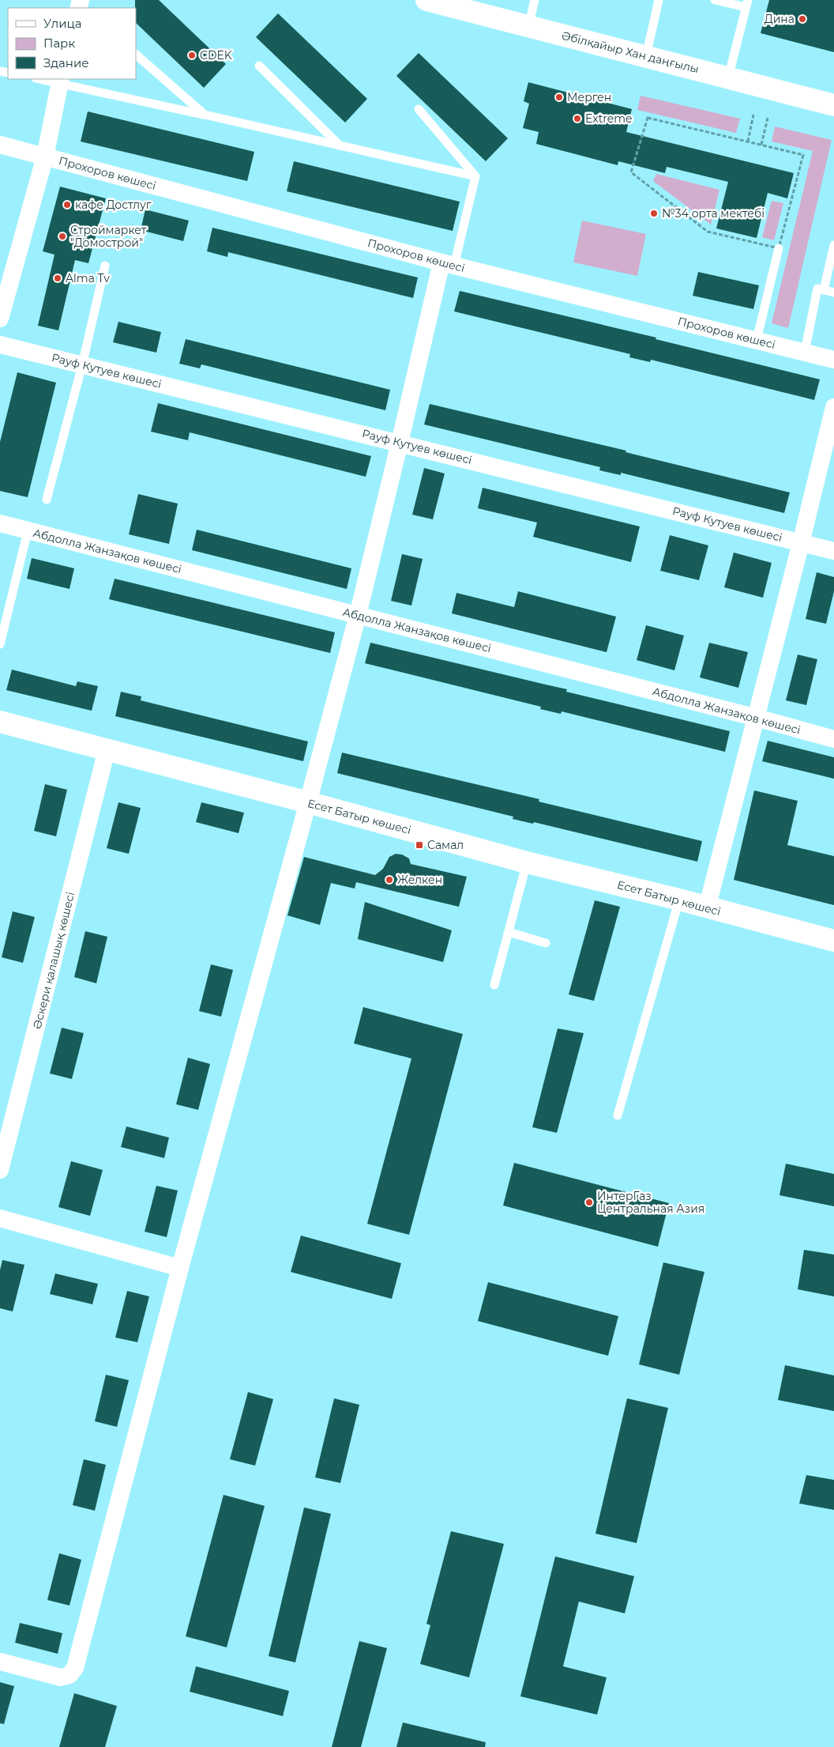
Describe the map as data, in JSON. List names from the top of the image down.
{
  "streets": {
    "street": [
      "Әбілқайыр Хан даңғылы",
      "Прохоров көшесі",
      "Рауф Кутуев көшесі",
      "Абдолла Жанзақов көшесі",
      "Есет Батыр көшесі",
      "Әскери қалашық көшесі"
    ]
  },
  "crossings": [
    ["Есет Батыр көшесі", "Әскери қалашық көшесі"]
  ],
  "places": {
    "other": [
      "Дина",
      "CDEK",
      "Мерген",
      "Extreme",
      "кафе Достлуг",
      "№34 орта мектебі",
      "Строймаркет \"Домострой\"",
      "Alma Tv",
      "Желкен",
      "ИнтерГаз Центральная Азия"
    ],
    "transit": ["Самал"]
  },
  "legend": ["Улица", "Парк", "Здание"]
}
